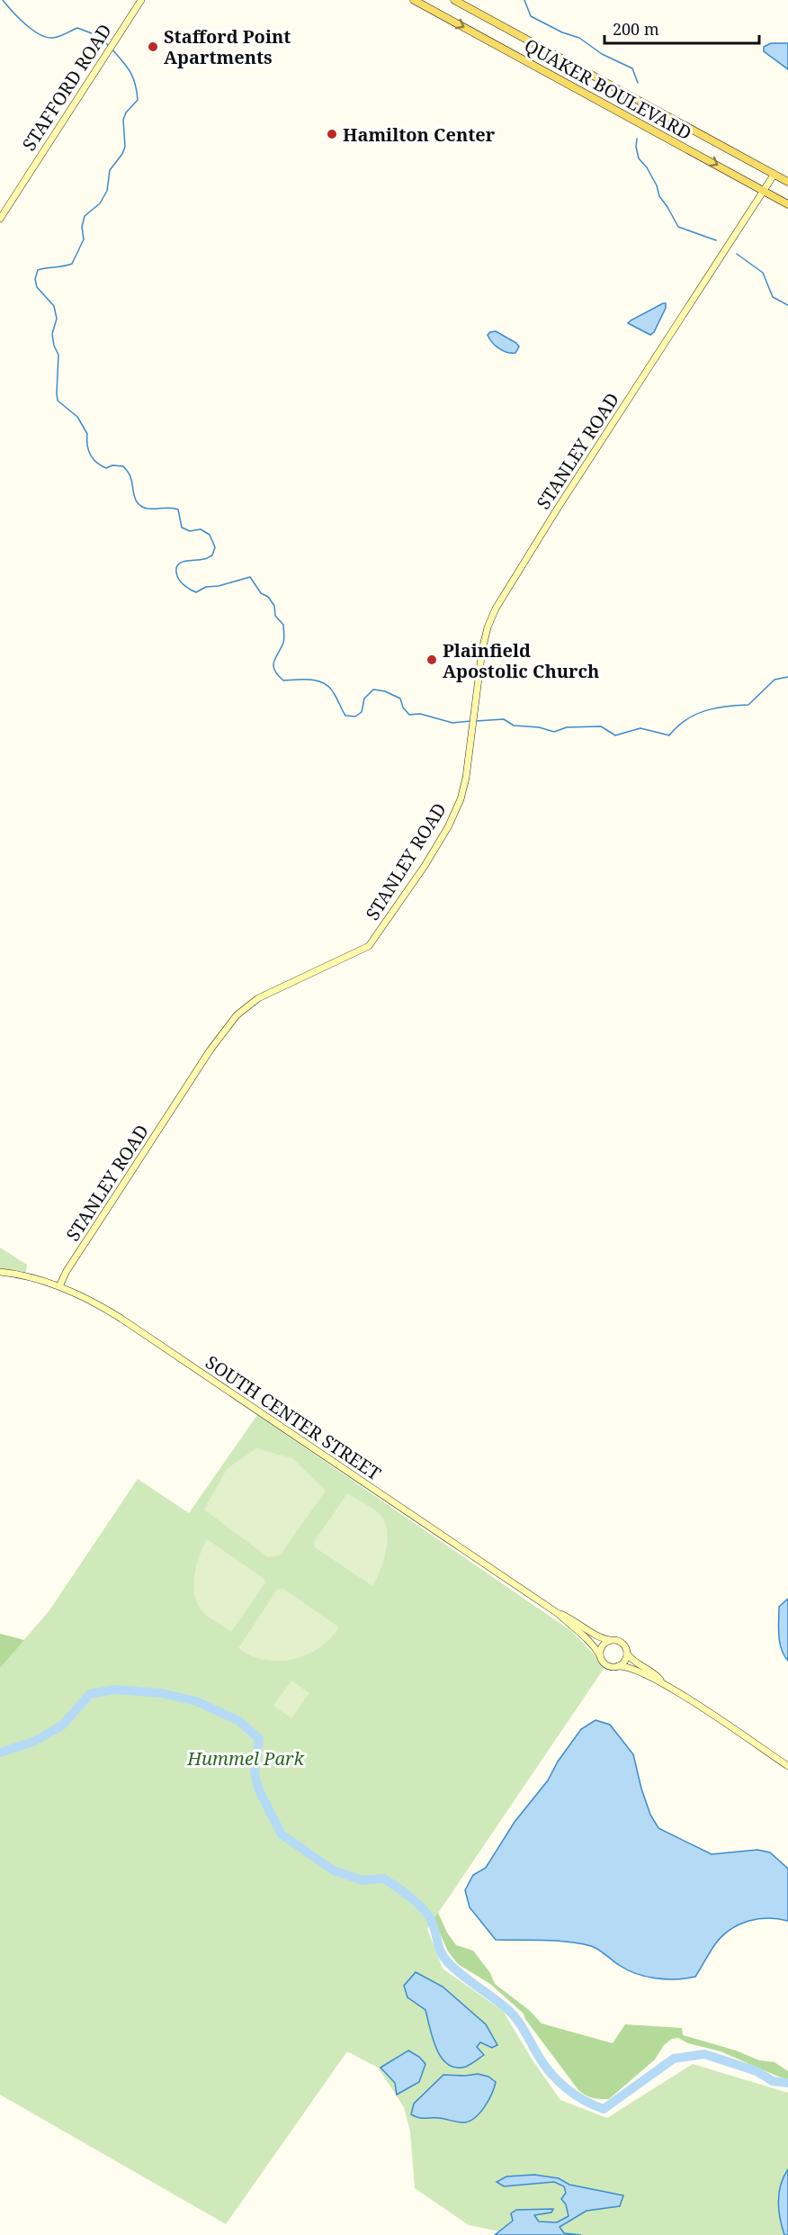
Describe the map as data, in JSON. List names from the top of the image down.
{
  "streets": {
    "main road": ["QUAKER BOULEVARD"],
    "street": ["STAFFORD ROAD", "STANLEY ROAD", "SOUTH CENTER STREET"]
  },
  "crossings": [
    ["QUAKER BOULEVARD", "STANLEY ROAD"],
    ["STANLEY ROAD", "SOUTH CENTER STREET"]
  ],
  "parks": ["Hummel Park"],
  "places": ["Stafford Point Apartments", "Hamilton Center", "Plainfield Apostolic Church"],
  "scale_bar": "200 m"
}
